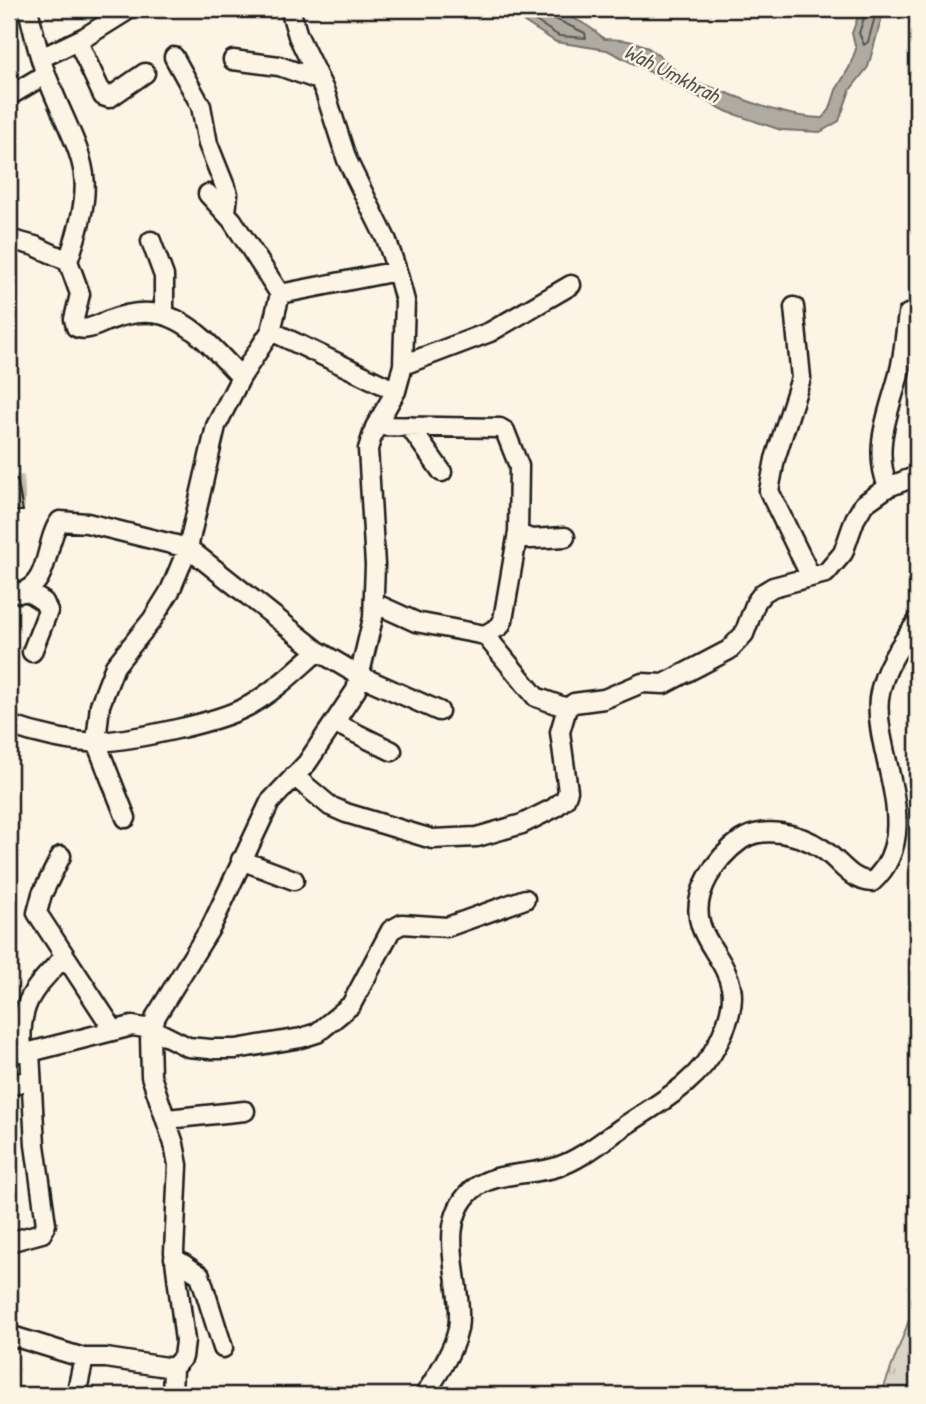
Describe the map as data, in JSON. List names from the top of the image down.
{
  "water": ["Wah Umkhrah"]
}
